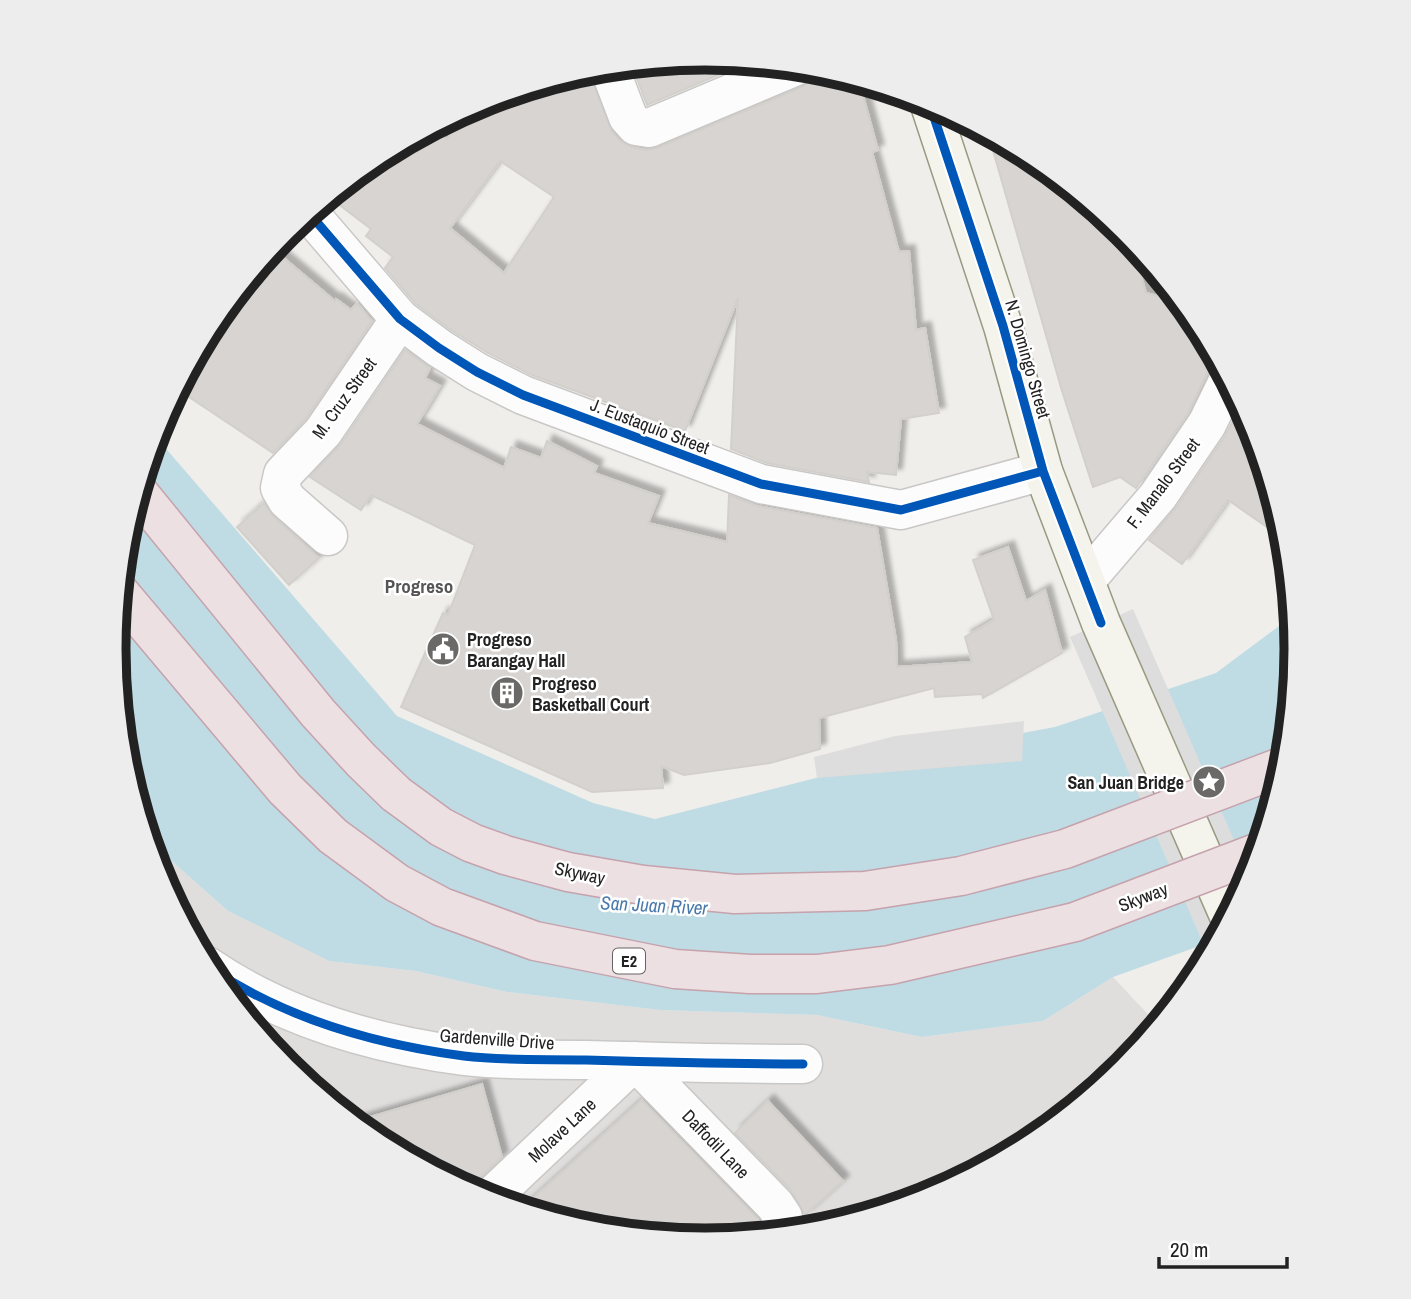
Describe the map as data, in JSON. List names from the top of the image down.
{
  "streets": {
    "highway": ["Skyway", "E2"],
    "main road": ["N. Domingo Street"],
    "street": [
      "M. Cruz Street",
      "J. Eustaquio Street",
      "F. Manalo Street",
      "Gardenville Drive",
      "Molave Lane",
      "Daffodil Lane"
    ]
  },
  "crossings": [
    ["N. Domingo Street", "J. Eustaquio Street"],
    ["N. Domingo Street", "F. Manalo Street"],
    ["M. Cruz Street", "J. Eustaquio Street"],
    ["Gardenville Drive", "Molave Lane"],
    ["Gardenville Drive", "Daffodil Lane"],
    ["Molave Lane", "Daffodil Lane"]
  ],
  "districts": ["Progreso"],
  "water": ["San Juan River"],
  "places": {
    "public building": ["Progreso Barangay Hall"],
    "building": ["Progreso Basketball Court"],
    "place": ["San Juan Bridge"]
  },
  "scale_bar": "20 m"
}
